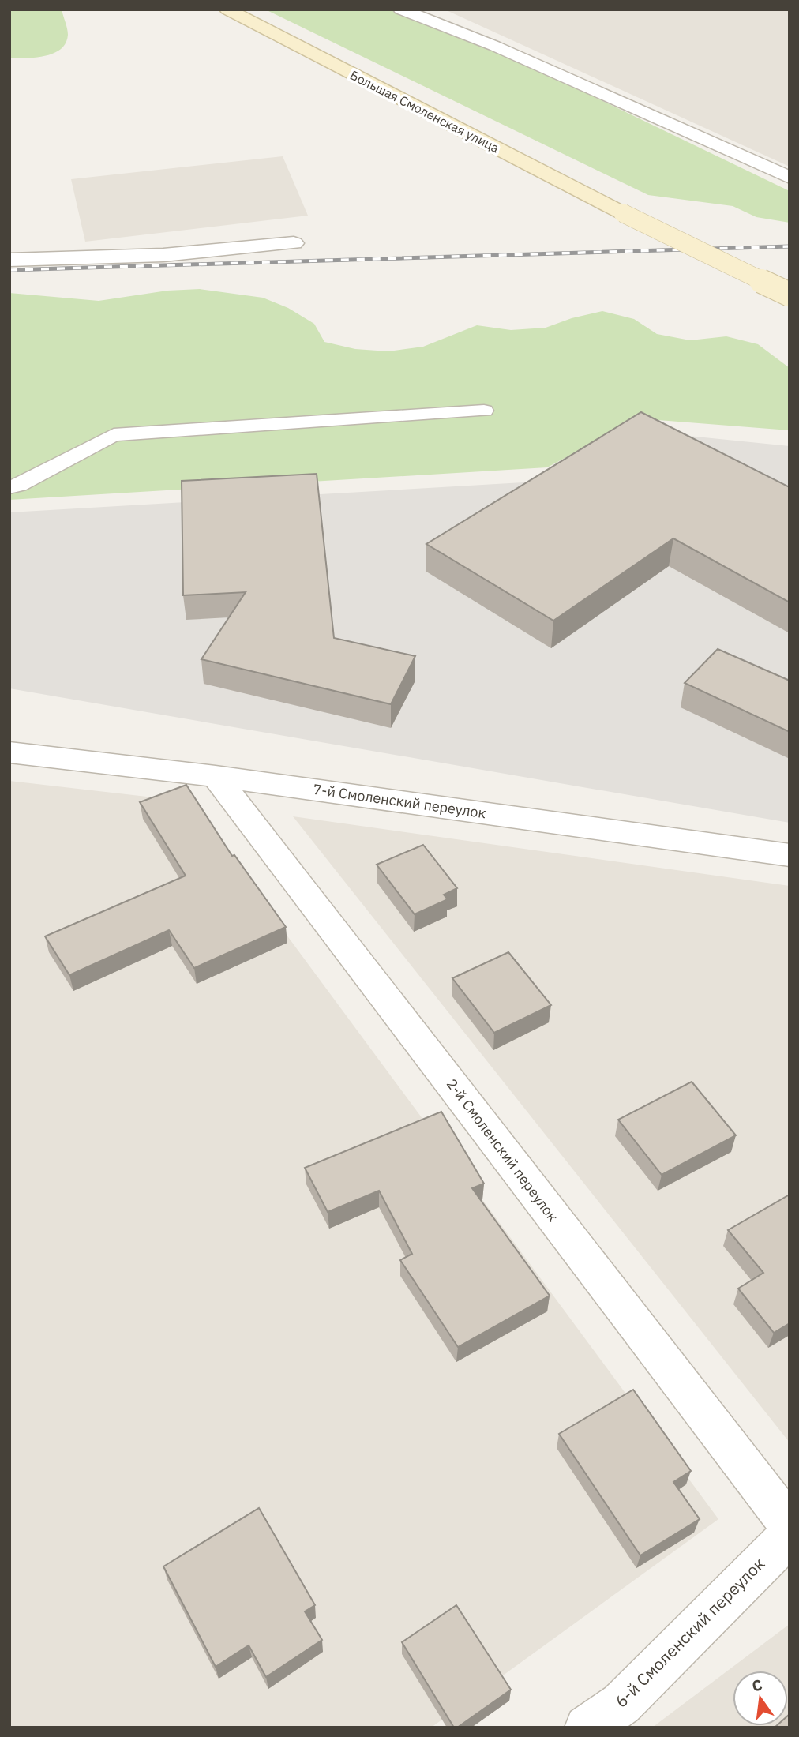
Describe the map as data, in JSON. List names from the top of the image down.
{
  "streets": {
    "main road": ["Большая Смоленская улица"],
    "street": ["7-й Смоленский переулок", "2-й Смоленский переулок", "6-й Смоленский переулок"]
  },
  "crossings": [
    ["7-й Смоленский переулок", "2-й Смоленский переулок"]
  ],
  "north": "top"
}
